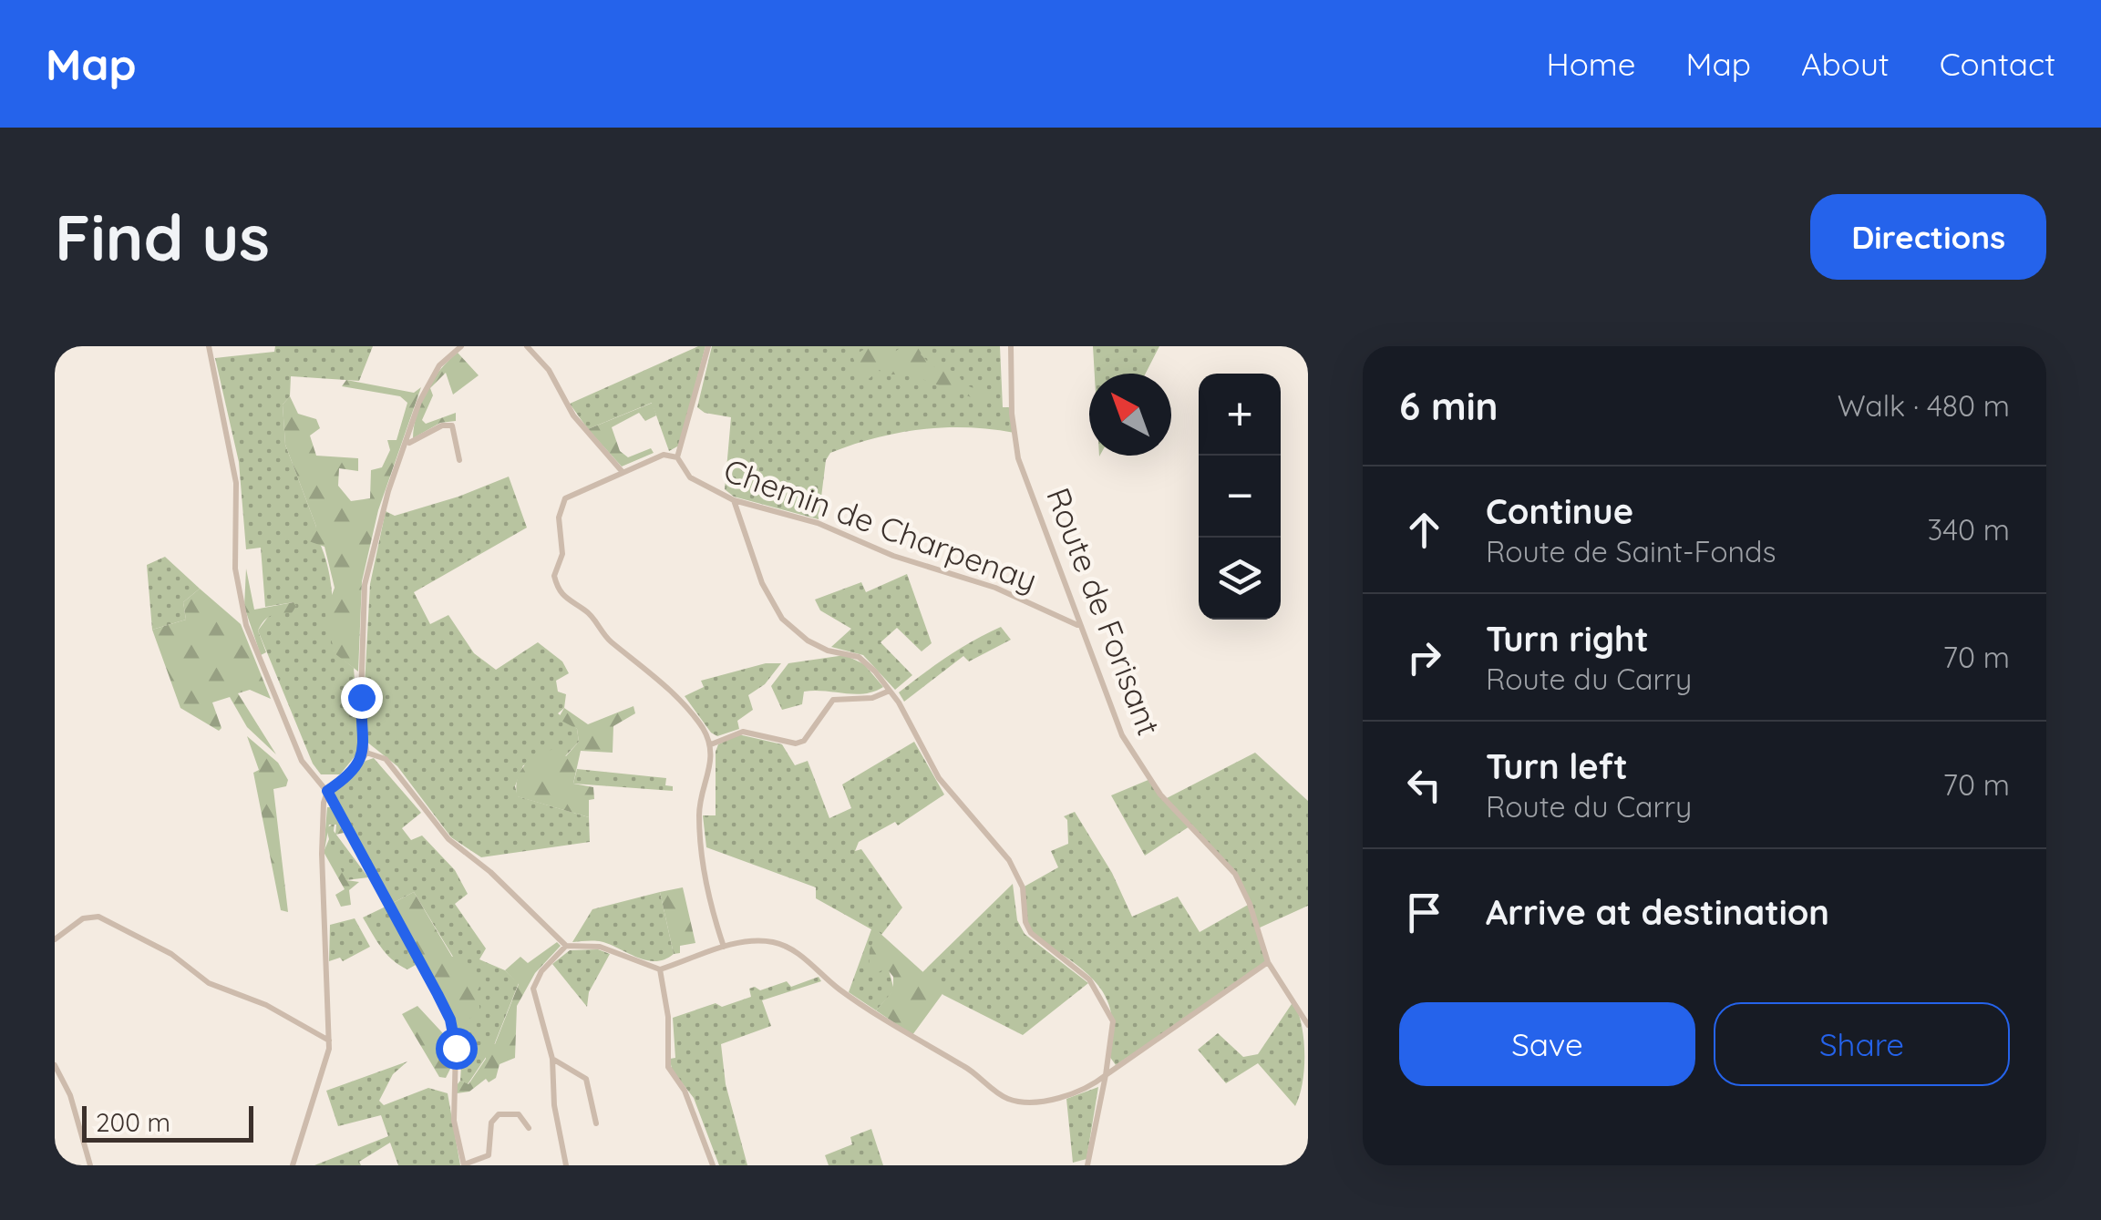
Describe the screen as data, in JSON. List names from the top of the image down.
{
  "streets": {
    "street": ["Chemin de Charpenay", "Route de Forisant"]
  },
  "crossings": [
    ["Chemin de Charpenay", "Route de Forisant"]
  ],
  "scale_bar": "200 m",
  "north": "top left",
  "page": {
    "header": "Map",
    "nav": [
      "Home",
      "Map",
      "About",
      "Contact"
    ],
    "buttons": [
      "Directions",
      ["Save", "Share"]
    ],
    "title": "Find us",
    "heading": ["6 min", "Walk · 480 m"],
    "map_buttons": ["+", "−"],
    "list": [
      ["Continue", "Route de Saint-Fonds", "340 m"],
      ["Turn right", "Route du Carry", "70 m"],
      ["Turn left", "Route du Carry", "70 m"],
      "Arrive at destination"
    ],
    "scale": "200 m"
  }
}
